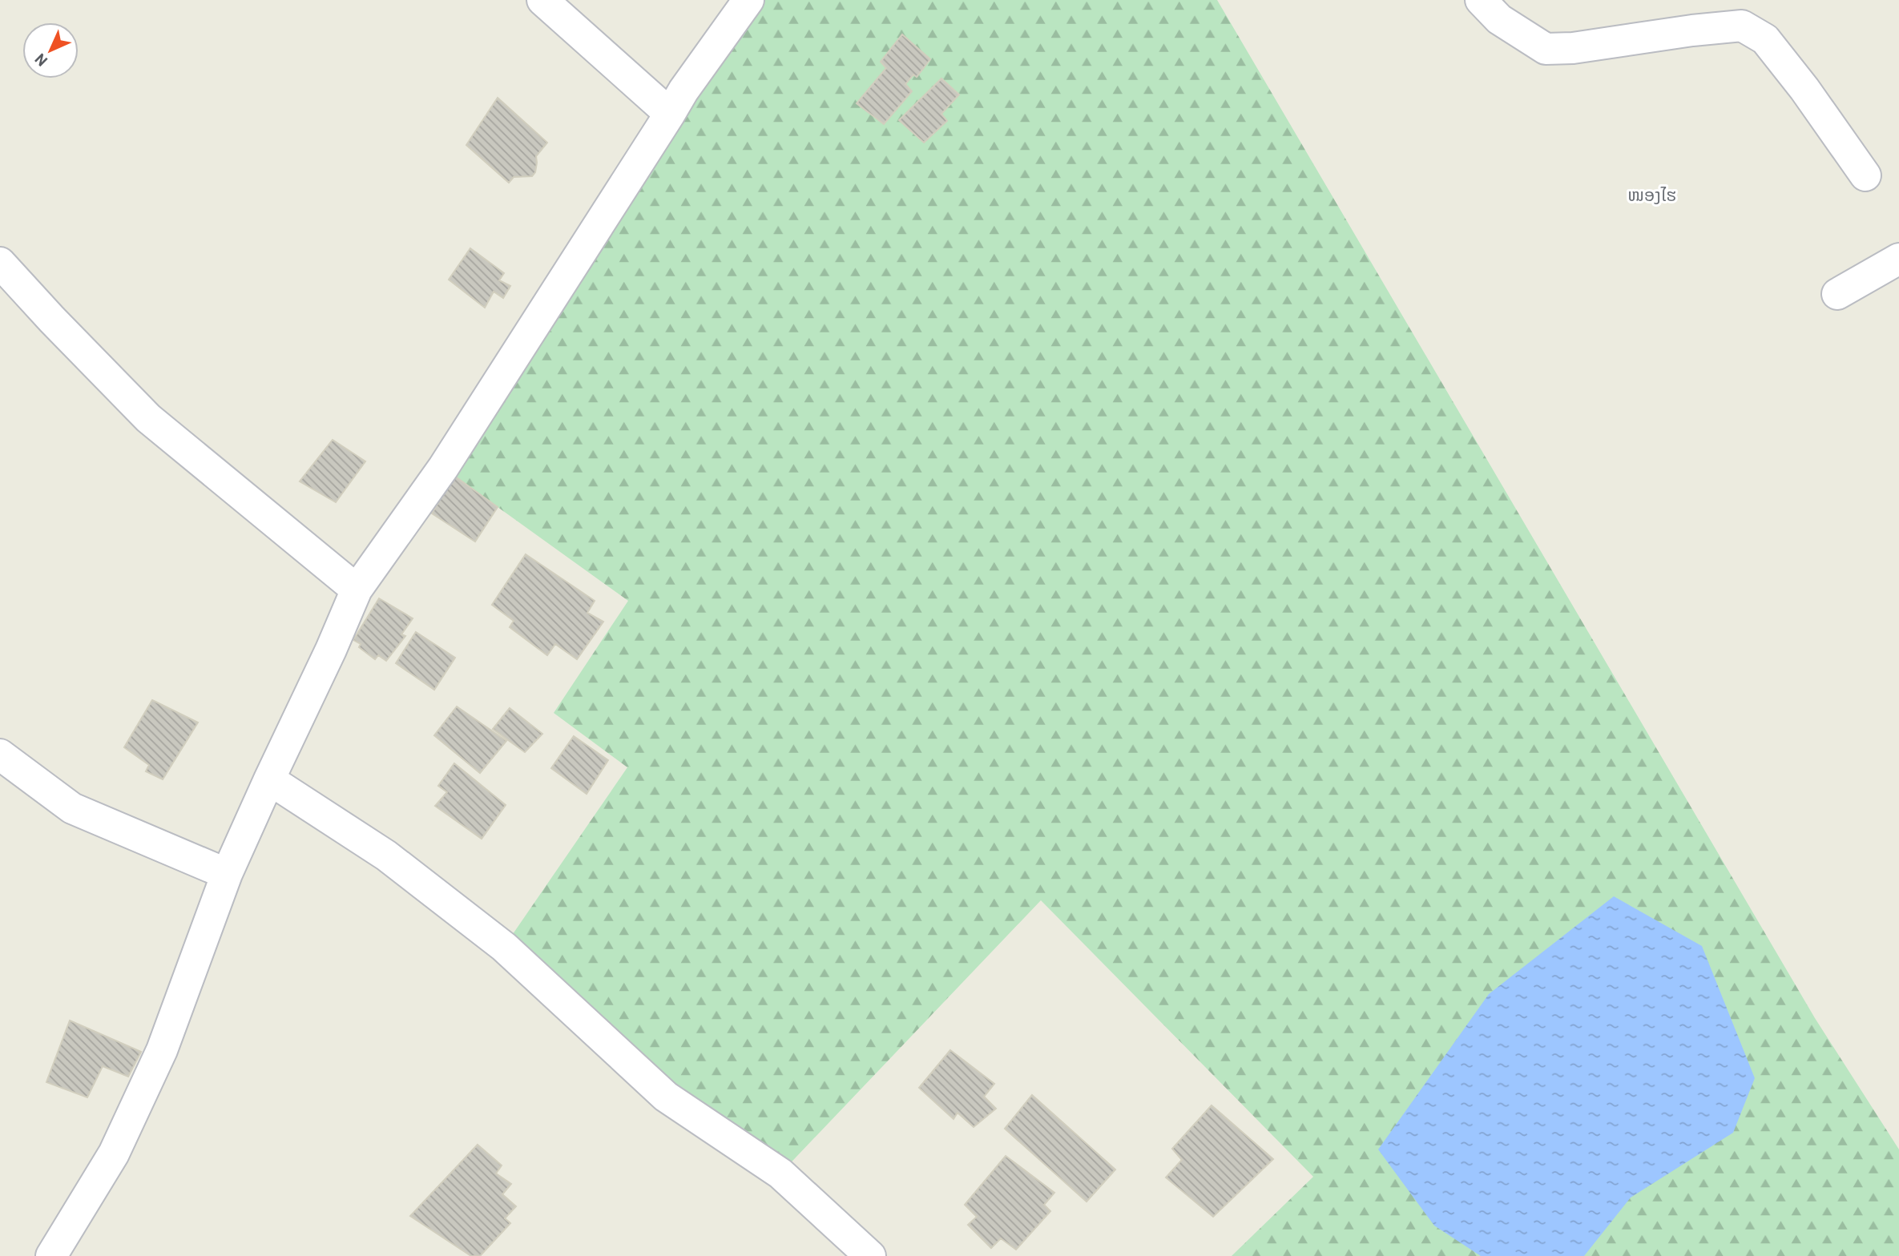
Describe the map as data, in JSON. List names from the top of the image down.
{
  "districts": ["ໜອງໄຮ"],
  "north": "bottom left"
}
